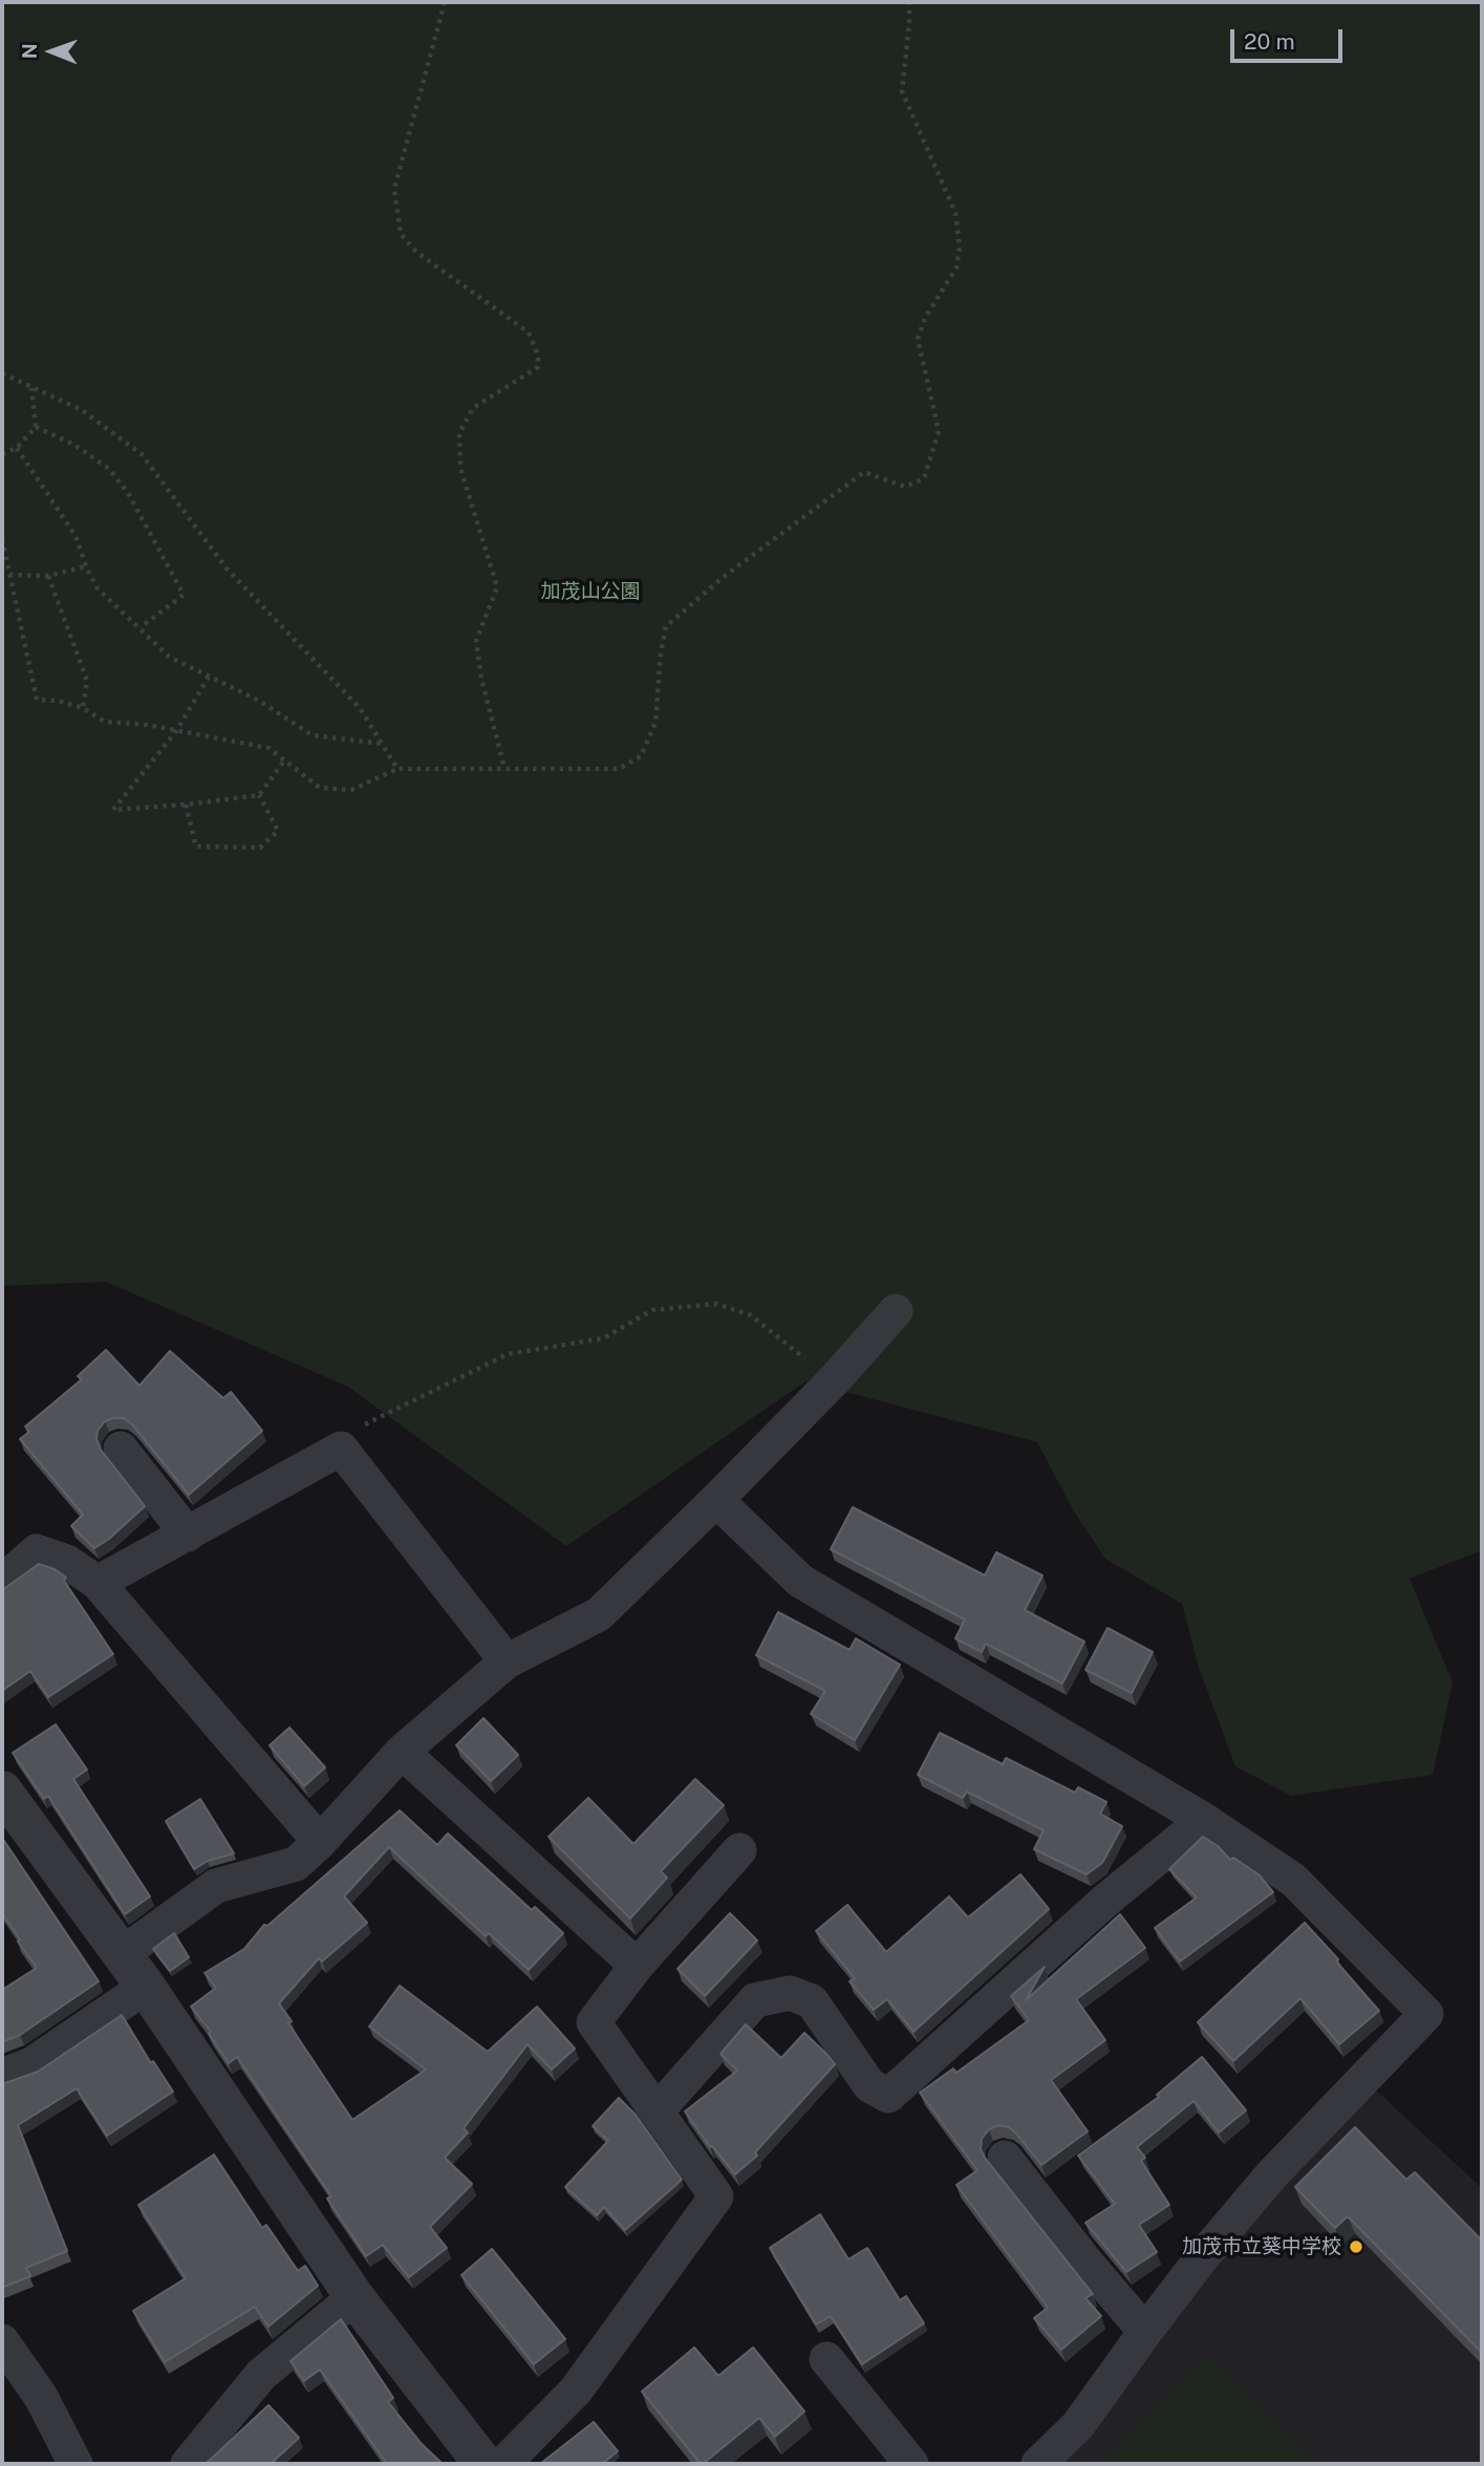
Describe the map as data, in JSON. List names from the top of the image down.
{
  "parks": ["加茂山公園"],
  "places": ["加茂市立葵中学校"],
  "scale_bar": "20 m",
  "north": "left"
}
